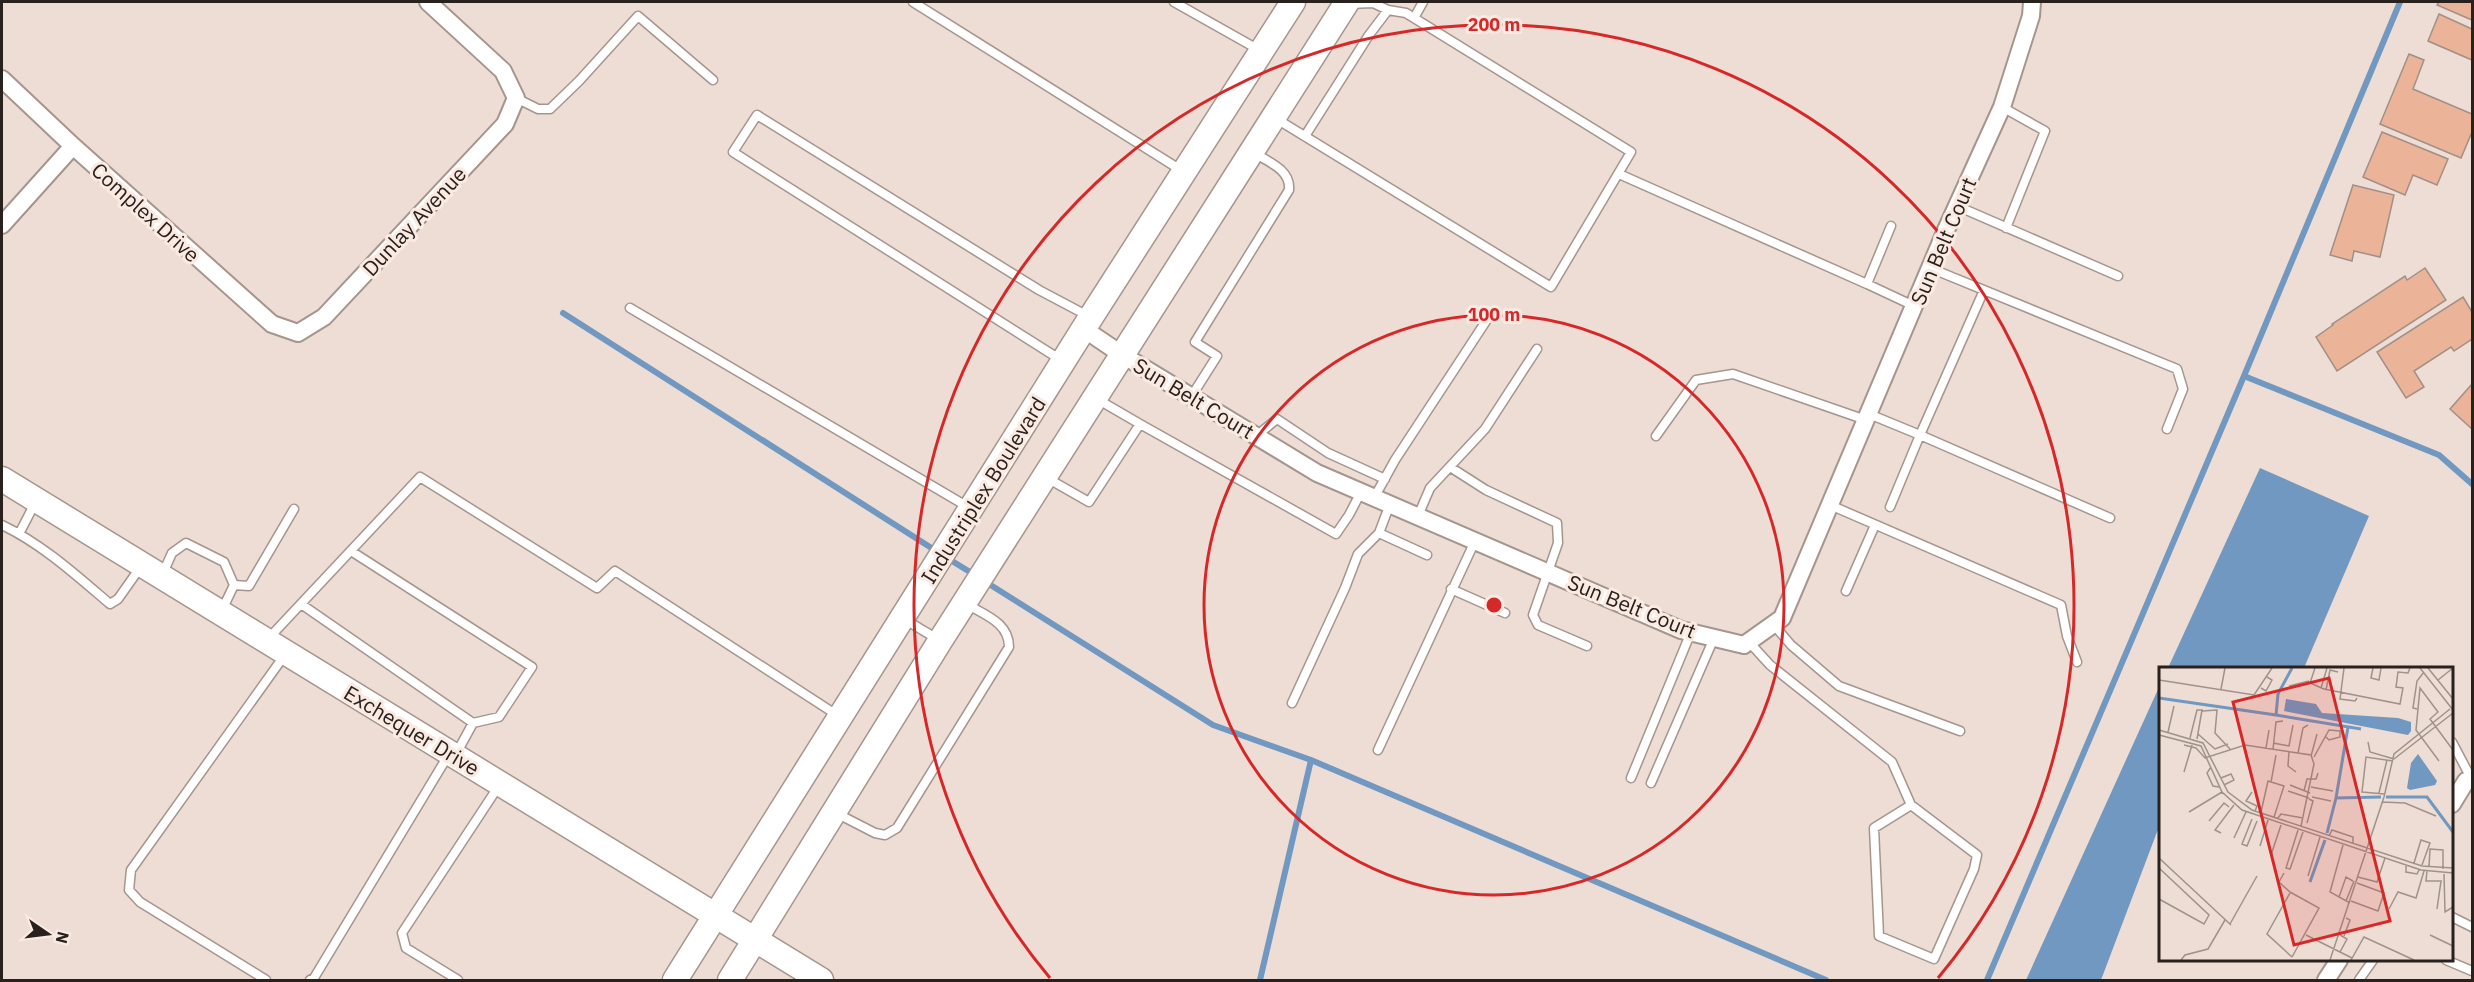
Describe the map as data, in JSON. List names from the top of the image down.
{
  "streets": {
    "street": [
      "Complex Drive",
      "Dunlay Avenue",
      "Sun Belt Court",
      "Industriplex Boulevard",
      "Exchequer Drive"
    ]
  },
  "crossings": [
    ["Complex Drive", "Dunlay Avenue"],
    ["Sun Belt Court", "Industriplex Boulevard"],
    ["Industriplex Boulevard", "Exchequer Drive"]
  ],
  "north": "right",
  "rings": ["200 m", "100 m"]
}
